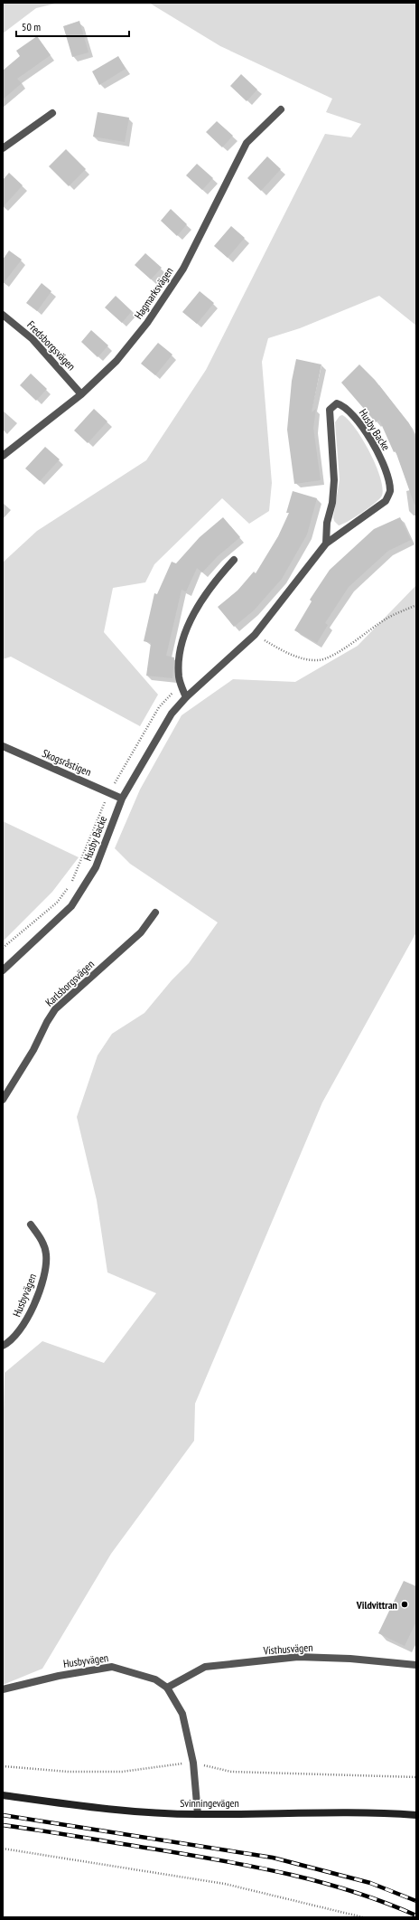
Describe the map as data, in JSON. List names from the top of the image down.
{
  "streets": {
    "main road": ["Svinningevägen"],
    "street": [
      "Hagmarksvägen",
      "Fredsborgsvägen",
      "Husby Backe",
      "Skogsråstigen",
      "Karlsborgsvägen",
      "Husbyvägen",
      "Visthusvägen"
    ]
  },
  "crossings": [
    ["Hagmarksvägen", "Fredsborgsvägen"],
    ["Husby Backe", "Skogsråstigen"],
    ["Husbyvägen", "Visthusvägen"],
    ["Husbyvägen", "Svinningevägen"]
  ],
  "places": ["Vildvittran"],
  "scale_bar": "50 m"
}
